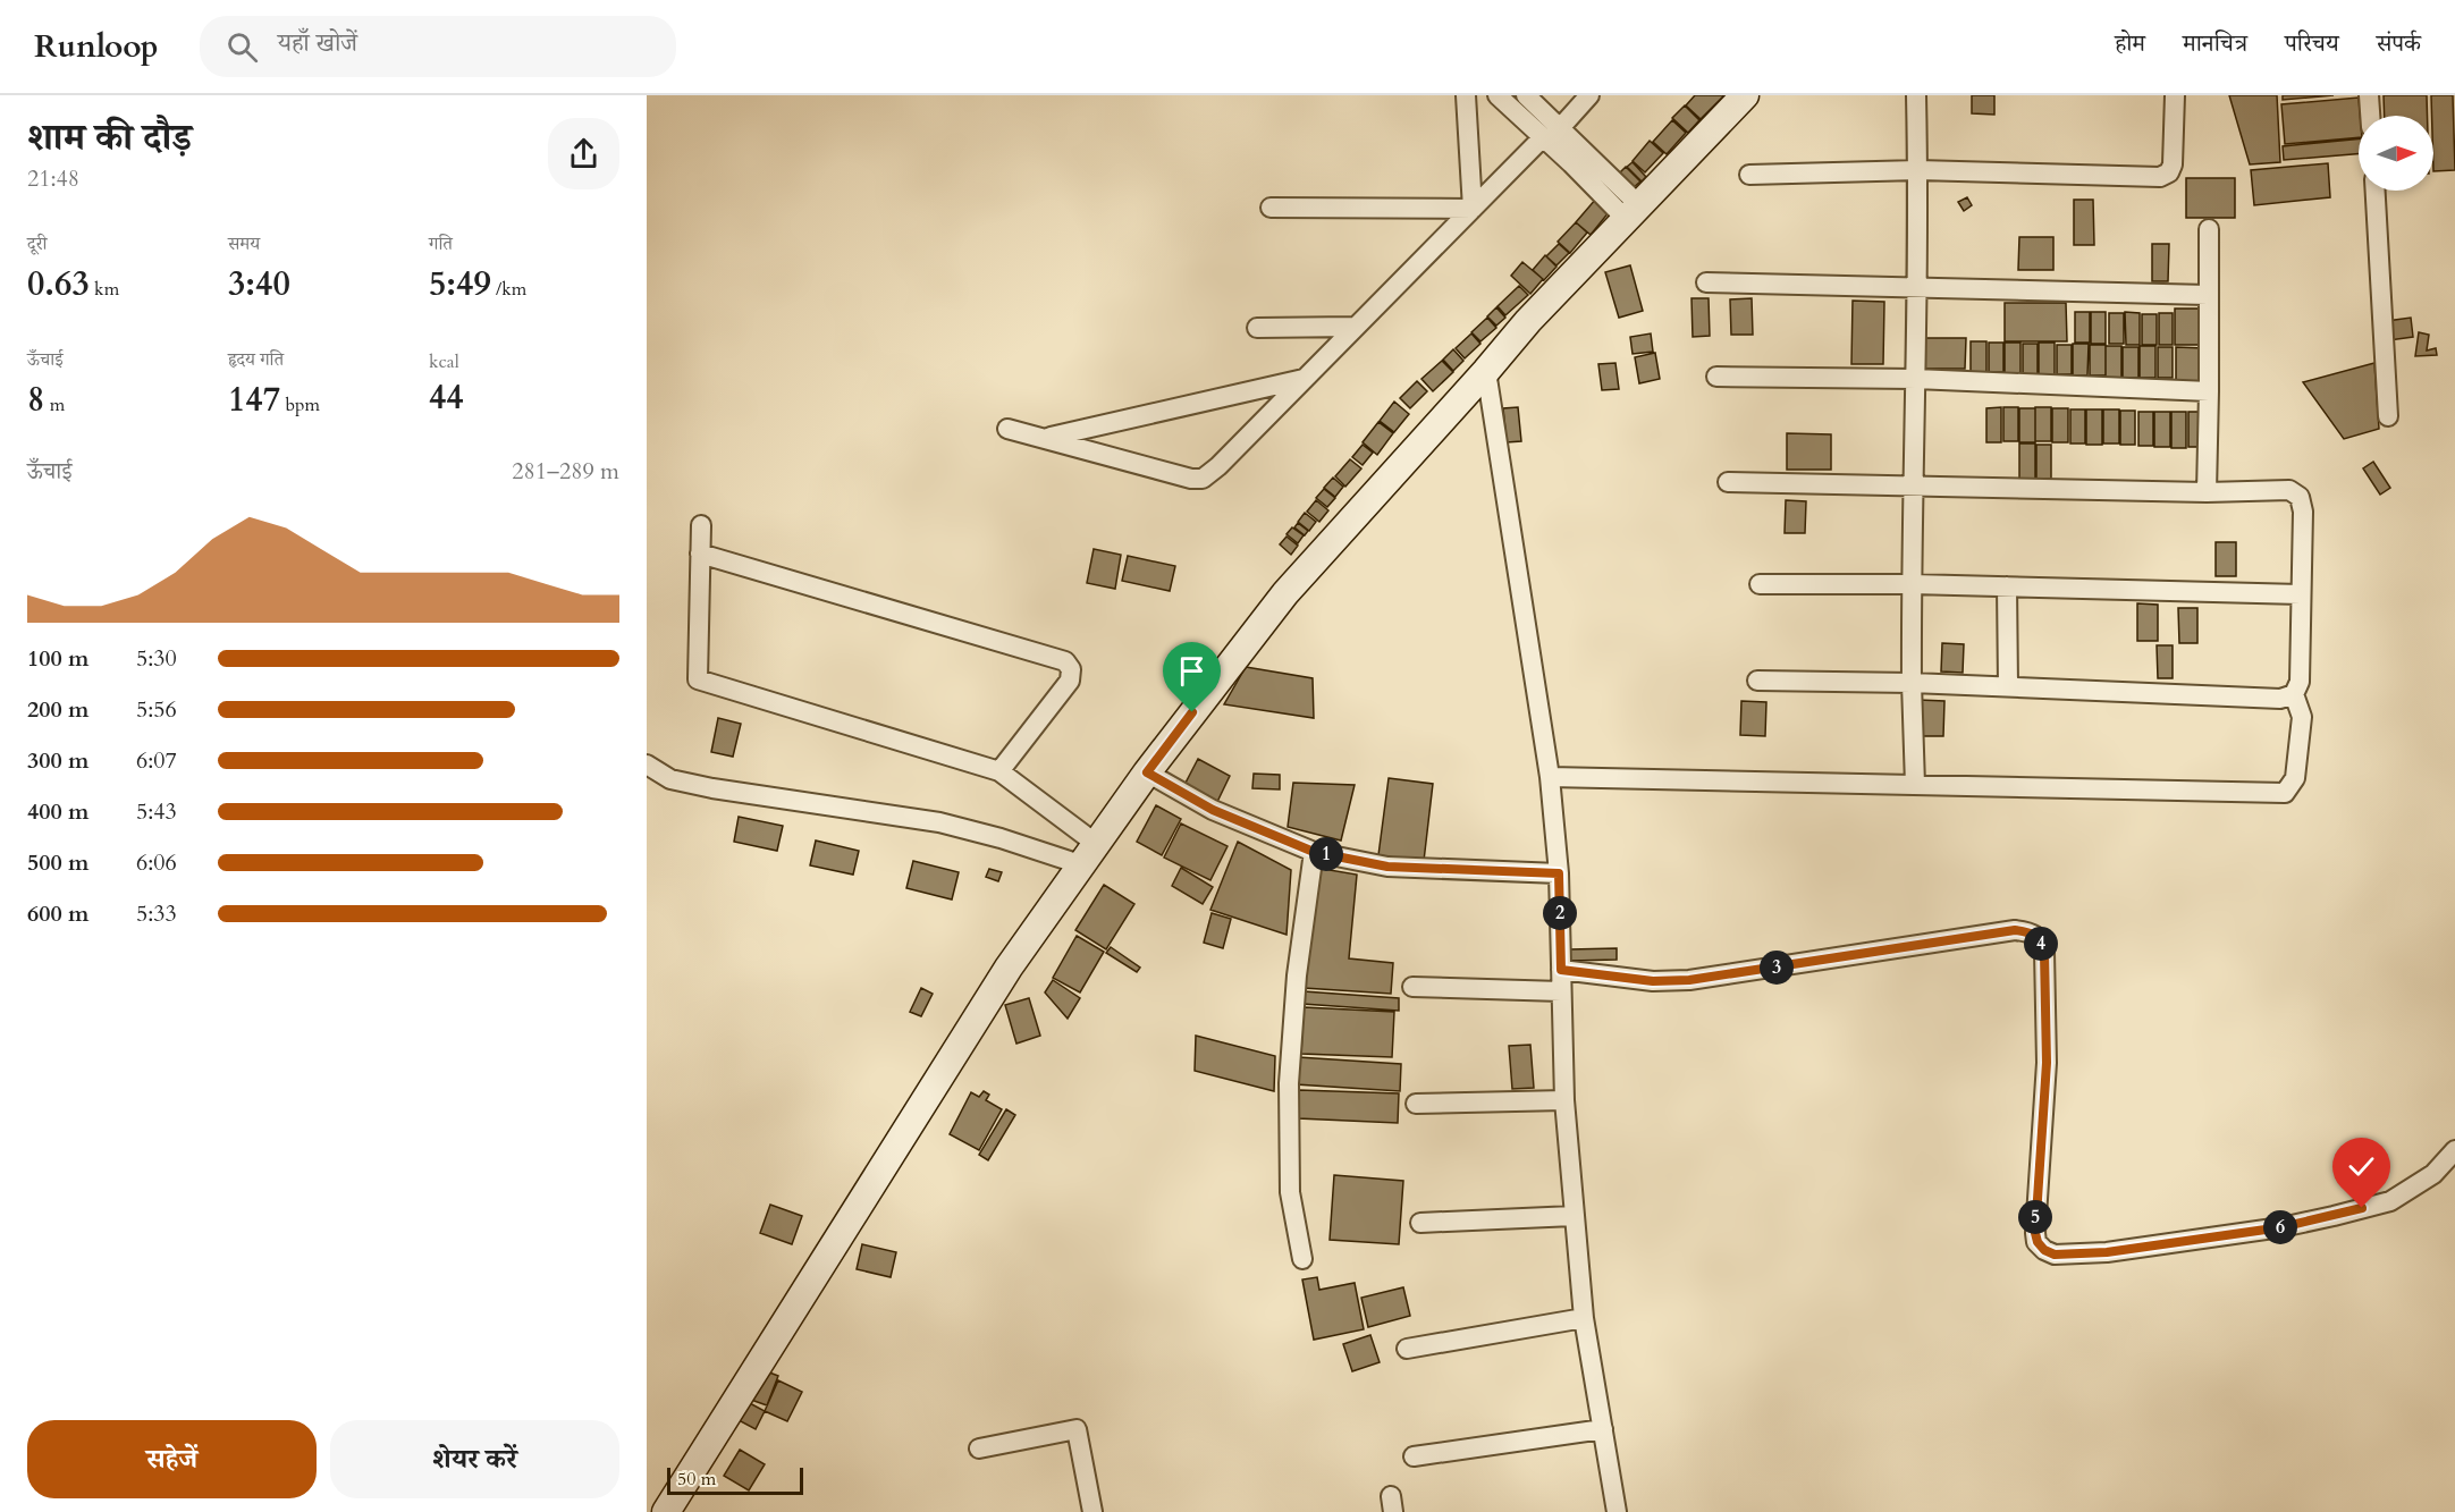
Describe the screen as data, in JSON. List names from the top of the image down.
{
  "scale_bar": "50 m",
  "north": "right",
  "page": {
    "header": "Runloop",
    "search": "यहाँ खोजें",
    "nav": [
      "होम",
      "मानचित्र",
      "परिचय",
      "संपर्क"
    ],
    "heading": ["शाम की दौड़", "21:48"],
    "stats": [
      ["दूरी", "0.63 km"],
      ["समय", "3:40"],
      ["गति", "5:49 /km"],
      ["ऊँचाई", "8 m"],
      ["हृदय गति", "147 bpm"],
      ["kcal", "44"]
    ],
    "chart": ["ऊँचाई", "281–289 m"],
    "list": [
      {
        "name": "100 m",
        "note": "5:30"
      },
      {
        "name": "200 m",
        "note": "5:56"
      },
      {
        "name": "300 m",
        "note": "6:07"
      },
      {
        "name": "400 m",
        "note": "5:43"
      },
      {
        "name": "500 m",
        "note": "6:06"
      },
      {
        "name": "600 m",
        "note": "5:33"
      }
    ],
    "pins": [
      "1",
      "2",
      "4",
      "3",
      "5",
      "6"
    ],
    "buttons": ["सहेजें", "शेयर करें"],
    "scale": "50 m"
  }
}
